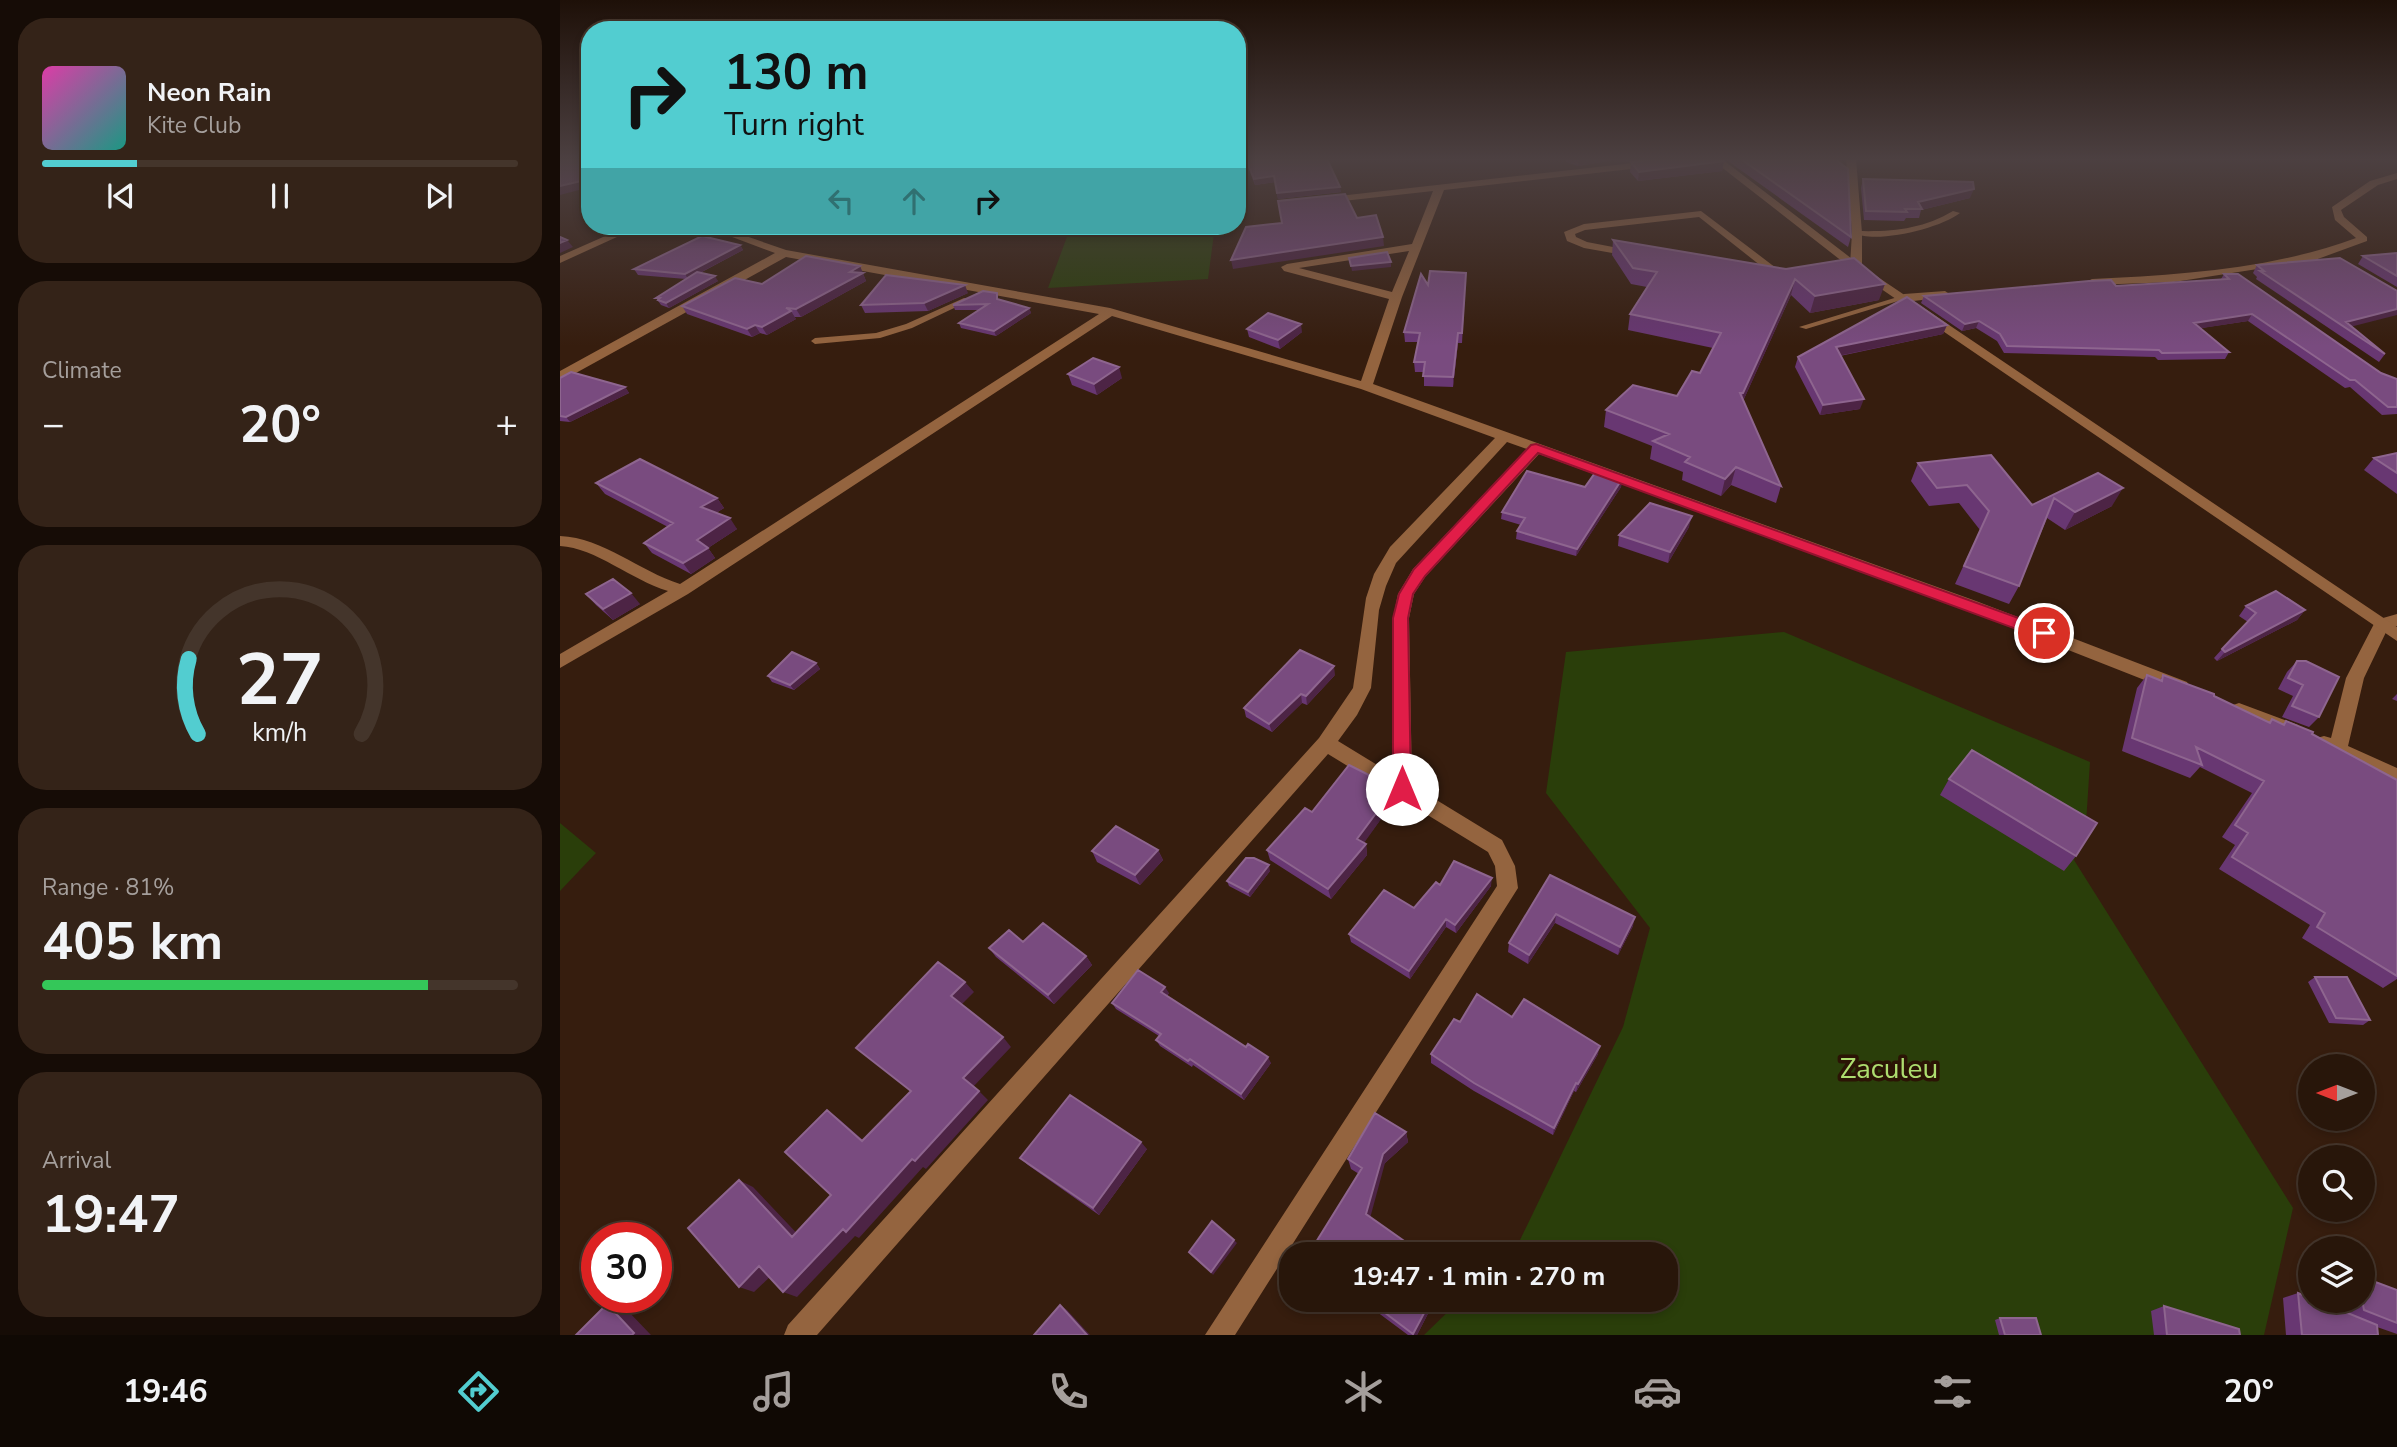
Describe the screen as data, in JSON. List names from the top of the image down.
{
  "parks": ["Zaculeu"],
  "north": "left",
  "page": {
    "turn": ["130 m", "Turn right"],
    "song": ["Neon Rain", "Kite Club"],
    "tile": [
      "Climate",
      ["Range · 81%", "405 km"],
      ["Arrival", "19:47"]
    ],
    "heat": ["−", "20°", "+"],
    "limit": "30",
    "trip": "19:47 · 1 min · 270 m",
    "tabs": ["19:46", "20°"],
    "gauge": ["27", "km/h"]
  }
}
